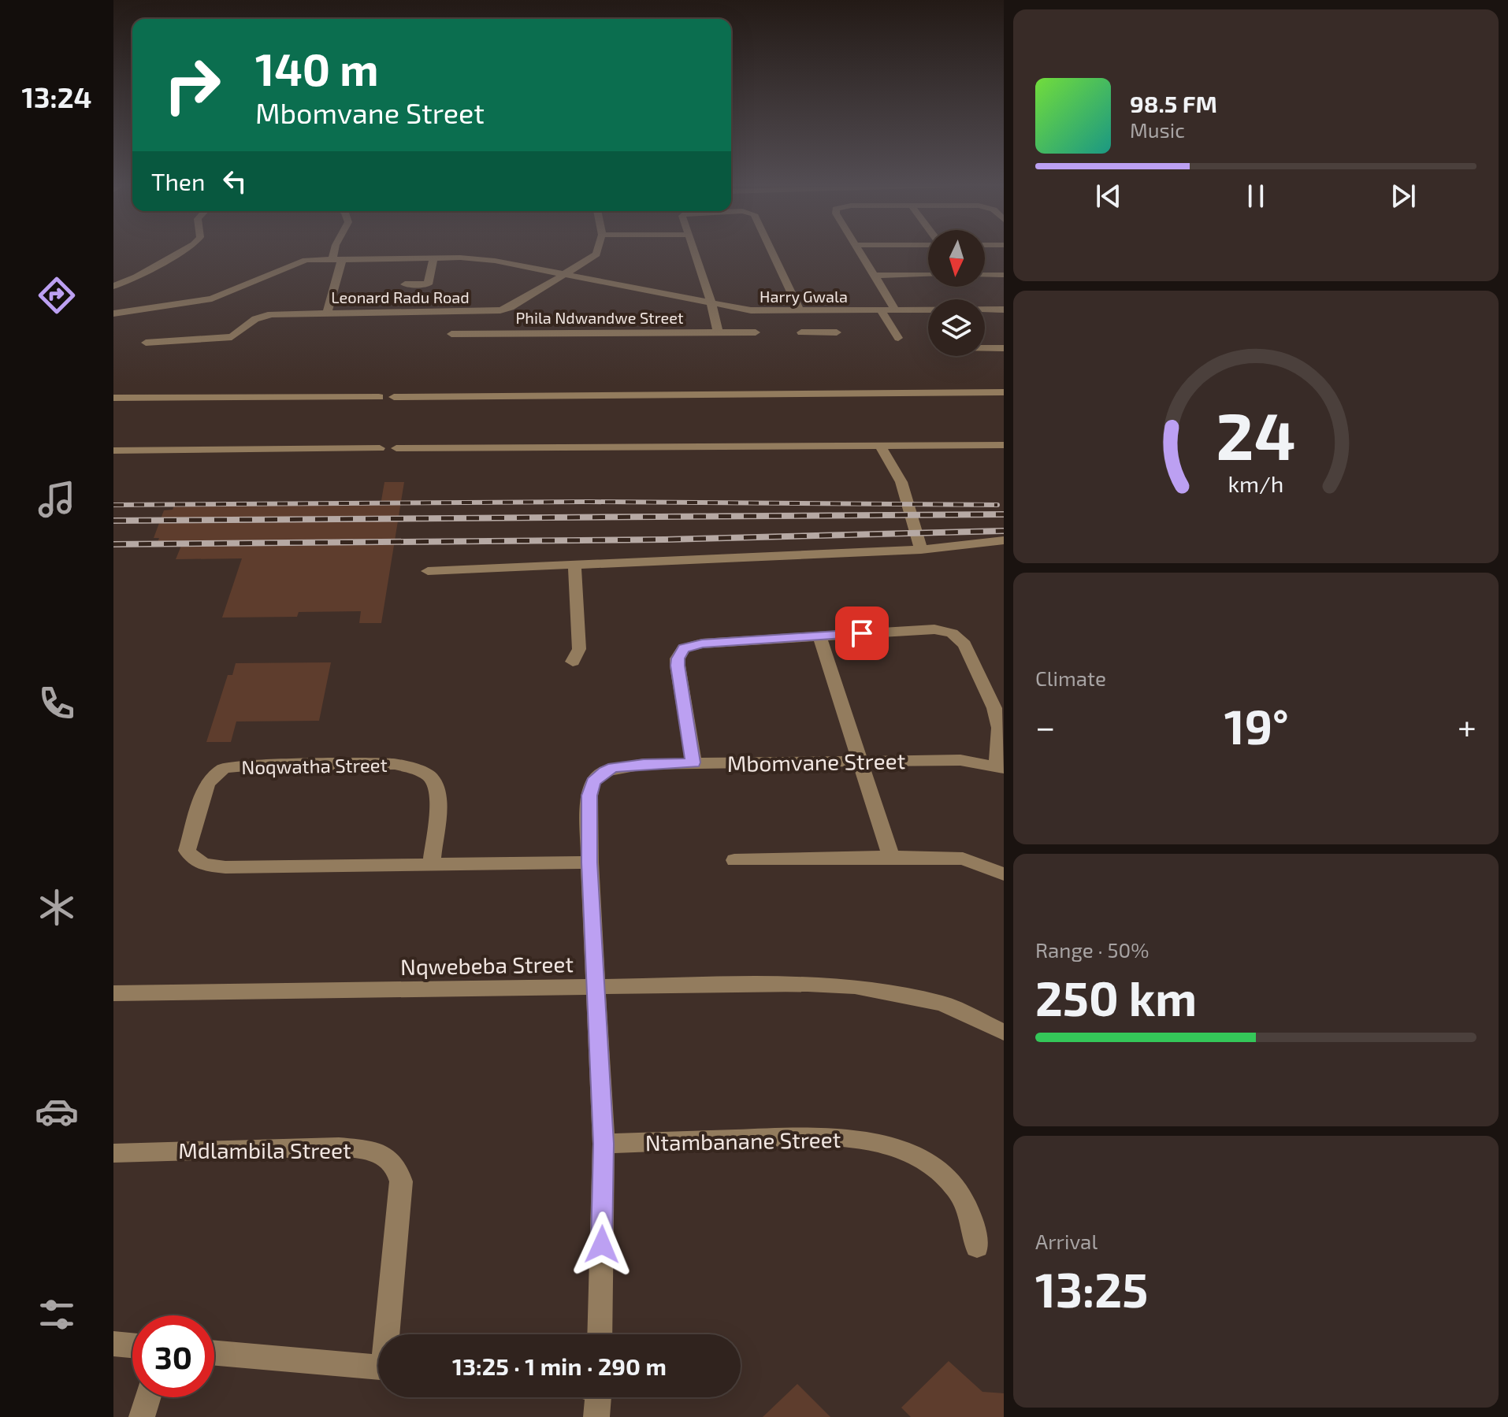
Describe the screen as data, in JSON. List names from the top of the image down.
{
  "streets": {
    "street": [
      "Harry Gwala",
      "Leonard Radu Road",
      "Phila Ndwandwe Street",
      "Mbomvane Street",
      "Noqwatha Street",
      "Nqwebeba Street",
      "Ntambanane Street",
      "Mdlambila Street"
    ]
  },
  "crossings": [
    ["Harry Gwala", "Leonard Radu Road"],
    ["Mbomvane Street", "Noqwatha Street"],
    ["Mbomvane Street", "Nqwebeba Street"],
    ["Mbomvane Street", "Ntambanane Street"]
  ],
  "north": "bottom",
  "page": {
    "tabs": "13:24",
    "turn": ["140 m", "Mbomvane Street"],
    "song": ["98.5 FM", "Music"],
    "then": "Then",
    "tile": [
      "Climate",
      ["Range · 50%", "250 km"],
      ["Arrival", "13:25"]
    ],
    "heat": ["−", "19°", "+"],
    "limit": "30",
    "trip": "13:25 · 1 min · 290 m",
    "gauge": ["24", "km/h"]
  }
}
